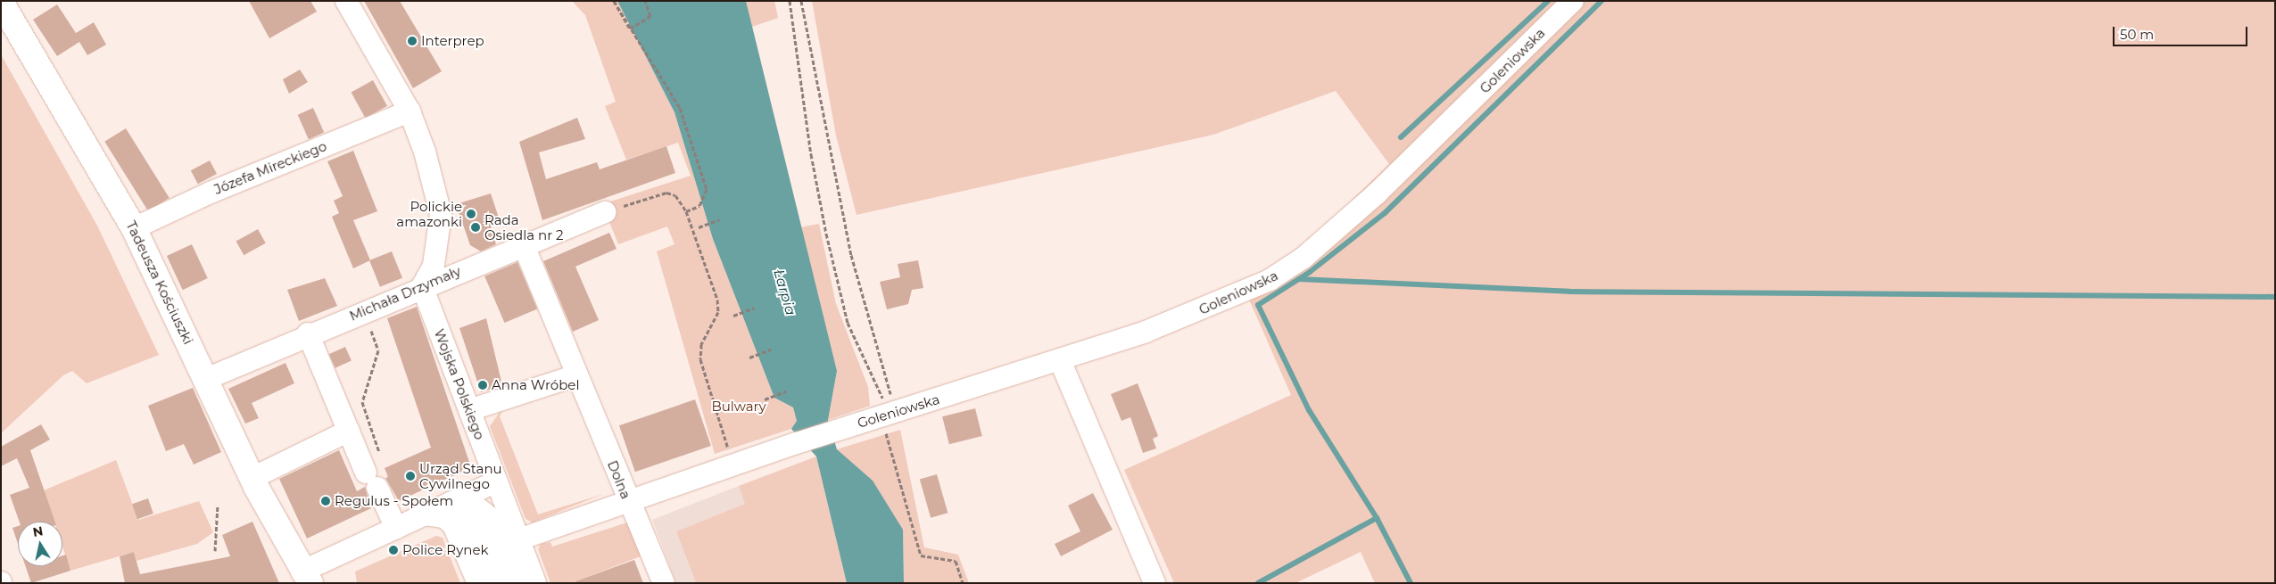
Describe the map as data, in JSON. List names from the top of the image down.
{
  "streets": {
    "main road": ["Tadeusza Kościuszki"],
    "street": [
      "Goleniowska",
      "Józefa Mireckiego",
      "Michała Drzymały",
      "Wojska Polskiego",
      "Dolna"
    ]
  },
  "crossings": [
    ["Józefa Mireckiego", "Tadeusza Kościuszki"],
    ["Tadeusza Kościuszki", "Michała Drzymały"],
    ["Michała Drzymały", "Wojska Polskiego"],
    ["Michała Drzymały", "Dolna"]
  ],
  "water": ["Łarpia"],
  "parks": ["Bulwary"],
  "places": [
    "Interprep",
    "Polickie amazonki",
    "Rada Osiedla nr 2",
    "Anna Wróbel",
    "Urząd Stanu Cywilnego",
    "Regulus - Społem",
    "Police Rynek"
  ],
  "scale_bar": "50 m",
  "north": "top"
}
